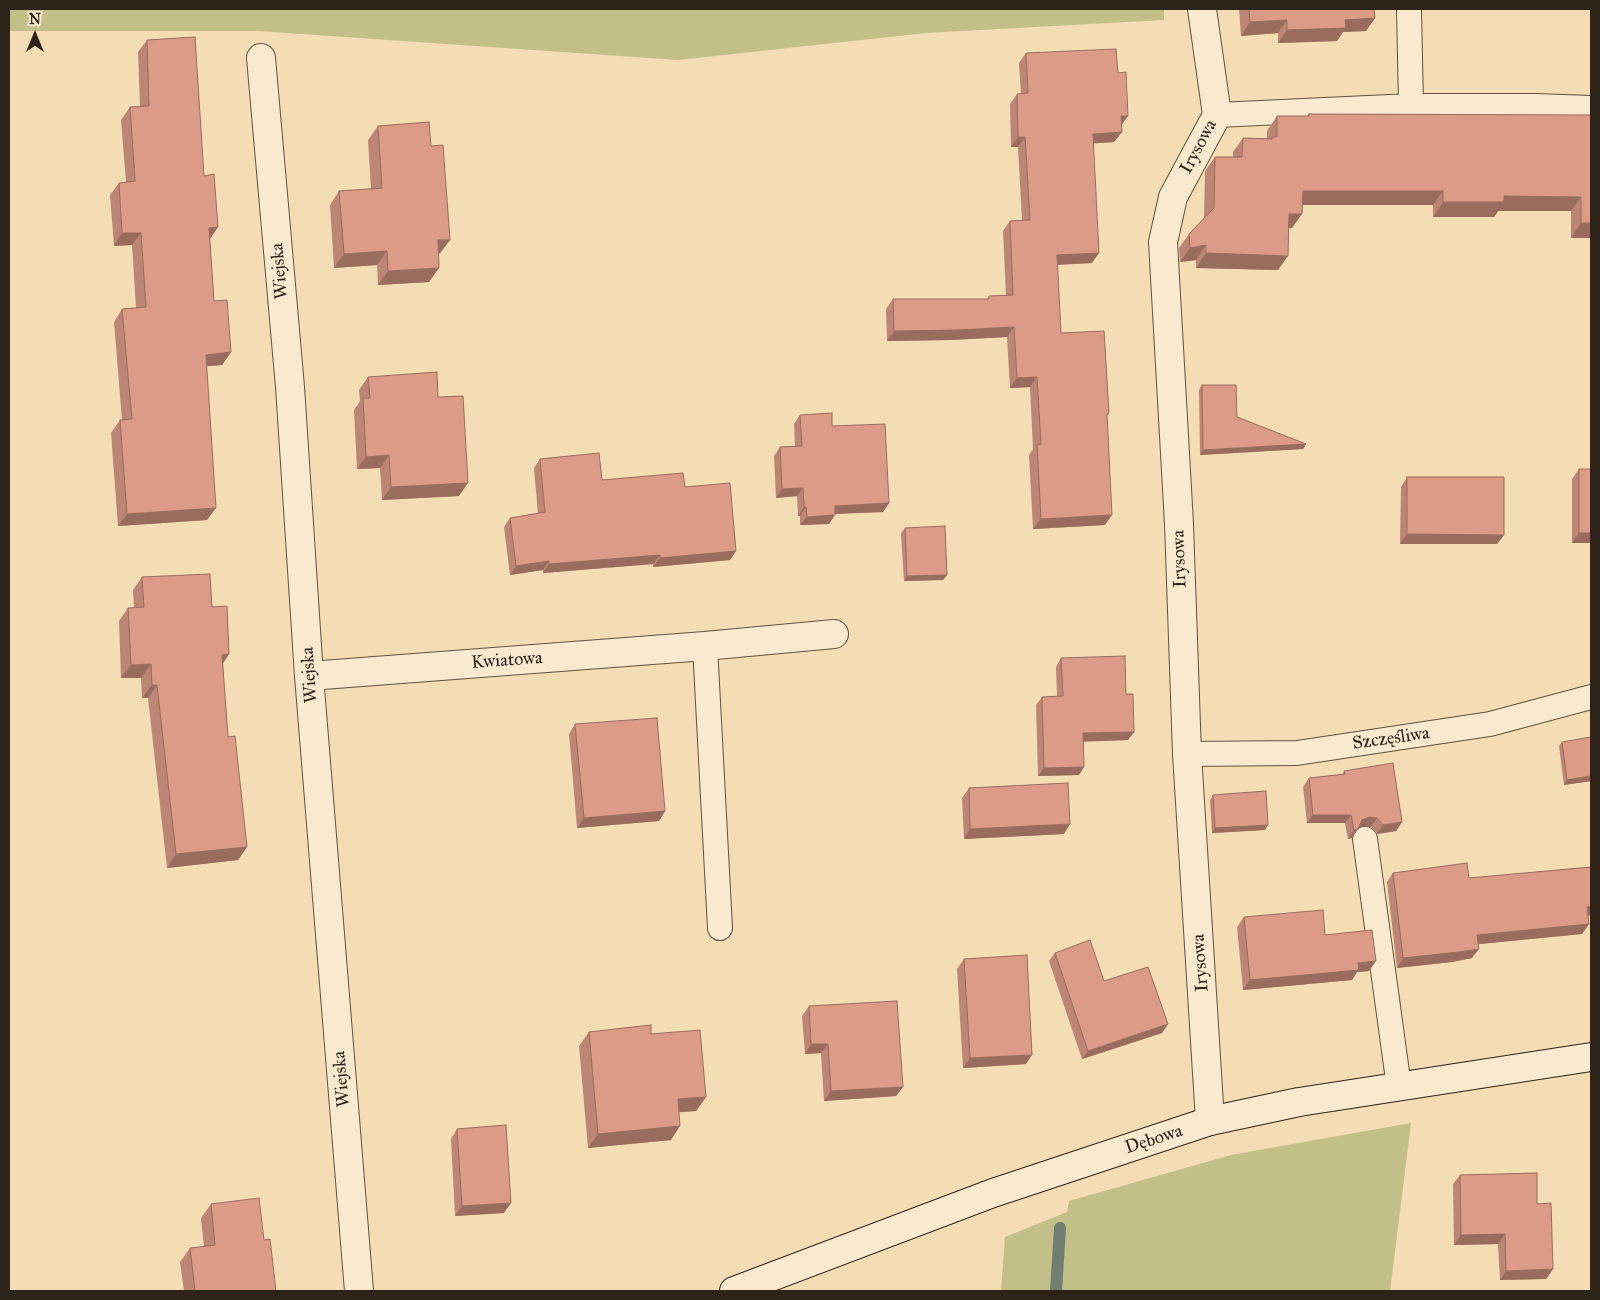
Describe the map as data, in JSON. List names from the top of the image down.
{
  "streets": {
    "street": [
      "Irysowa",
      "Wiejska",
      "Kwiatowa",
      "Dębowa"
    ],
    "lane": ["Szczęśliwa"]
  },
  "crossings": [
    ["Irysowa", "Szczęśliwa"],
    ["Irysowa", "Dębowa"],
    ["Wiejska", "Kwiatowa"]
  ],
  "north": "top"
}
